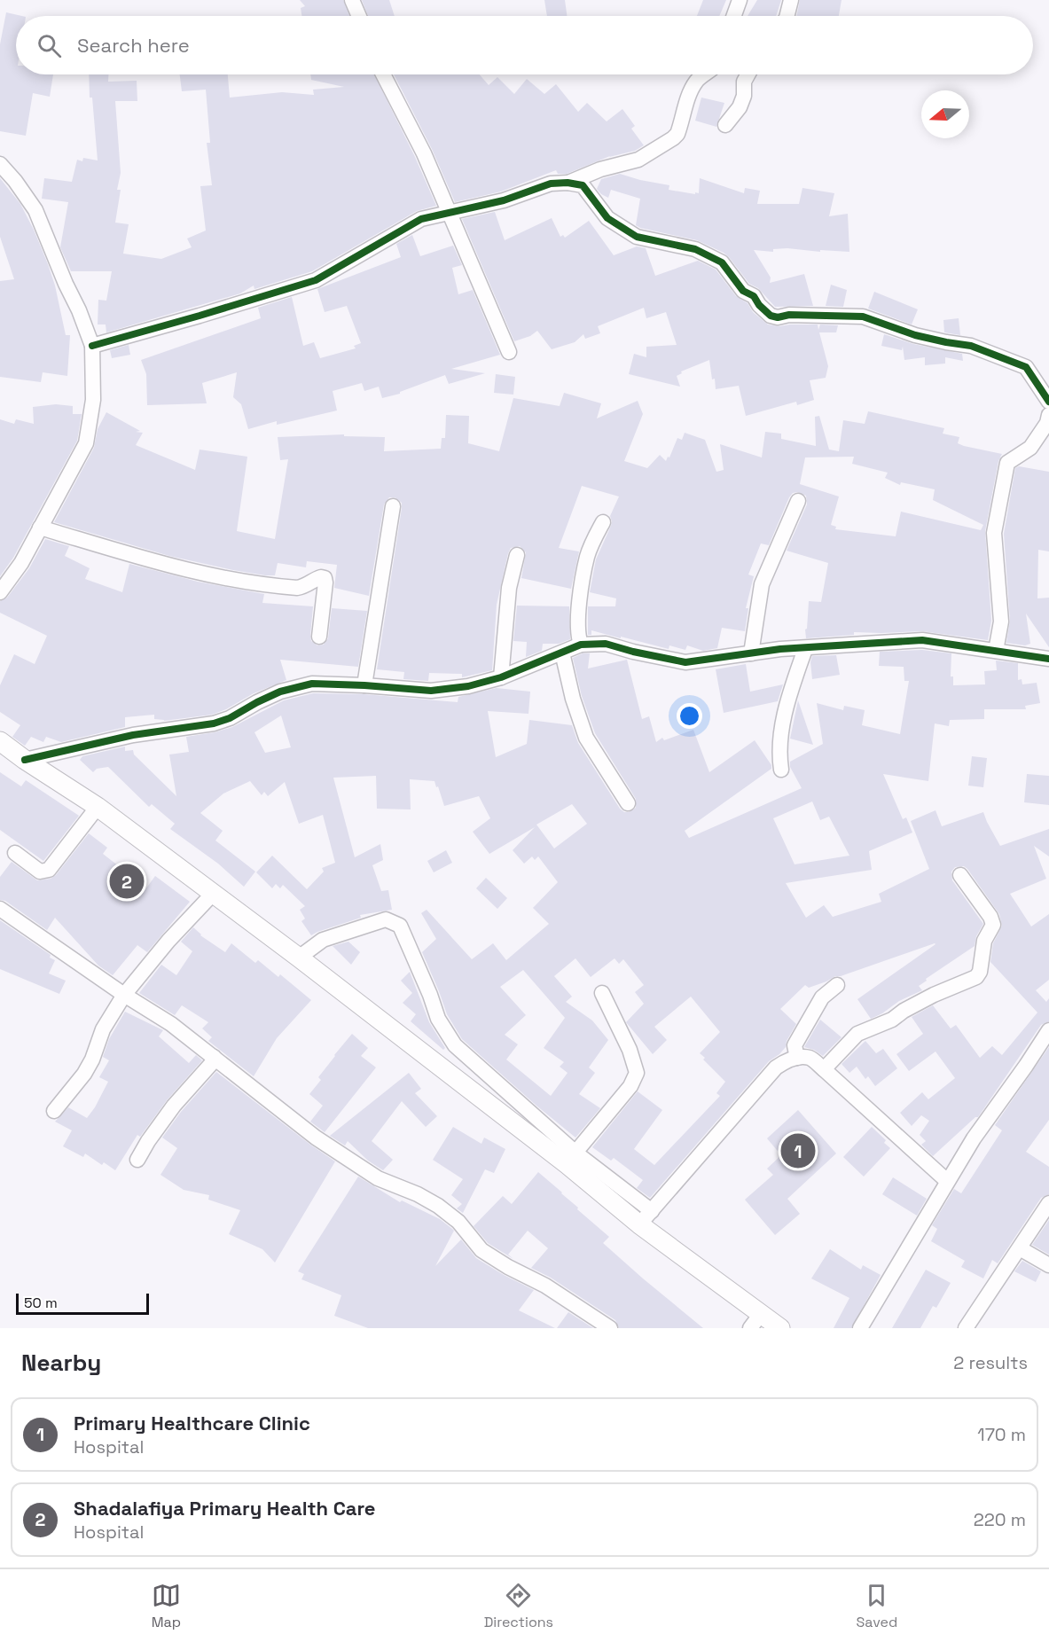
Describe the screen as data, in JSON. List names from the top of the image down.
{
  "scale_bar": "50 m",
  "north": "left",
  "page": {
    "search": "Search here",
    "pins": ["2", "1"],
    "scale": "50 m",
    "heading": ["Nearby", "2 results"],
    "list": [
      {
        "mark": "1",
        "name": "Primary Healthcare Clinic",
        "note": "Hospital",
        "value": "170 m"
      },
      {
        "mark": "2",
        "name": "Shadalafiya Primary Health Care",
        "note": "Hospital",
        "value": "220 m"
      }
    ],
    "nav": ["Map", "Directions", "Saved"]
  }
}
